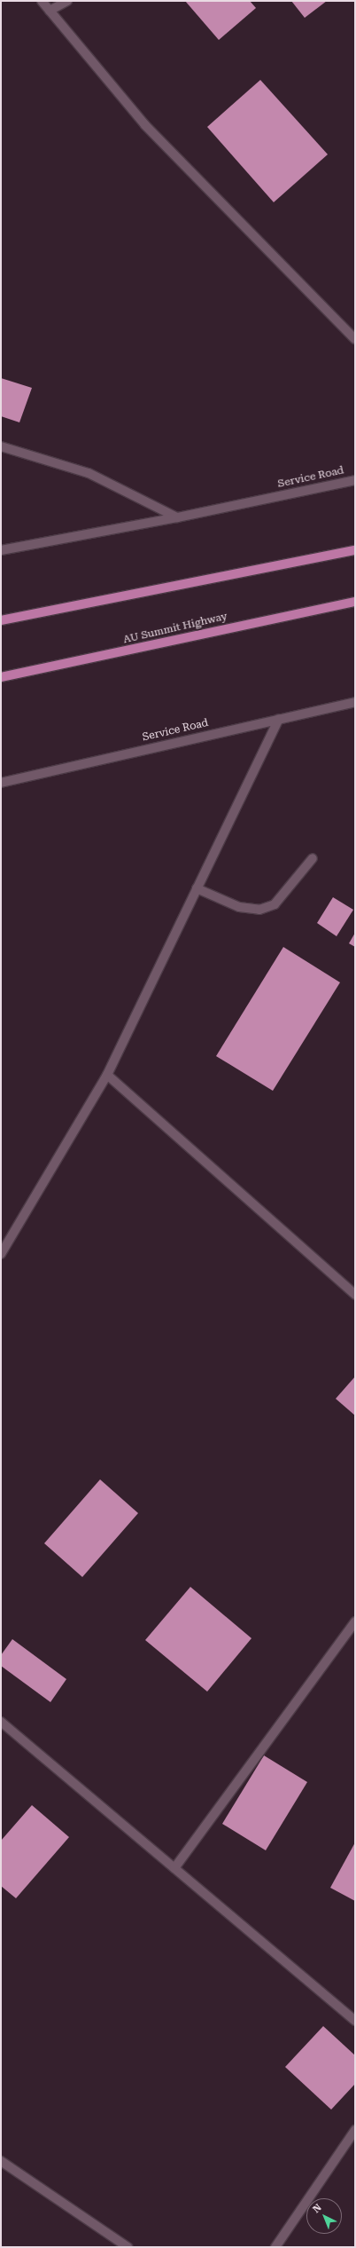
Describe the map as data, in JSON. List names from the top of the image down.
{
  "streets": {
    "main road": ["AU Summit Highway"],
    "street": ["Service Road"]
  },
  "north": "top left"
}
